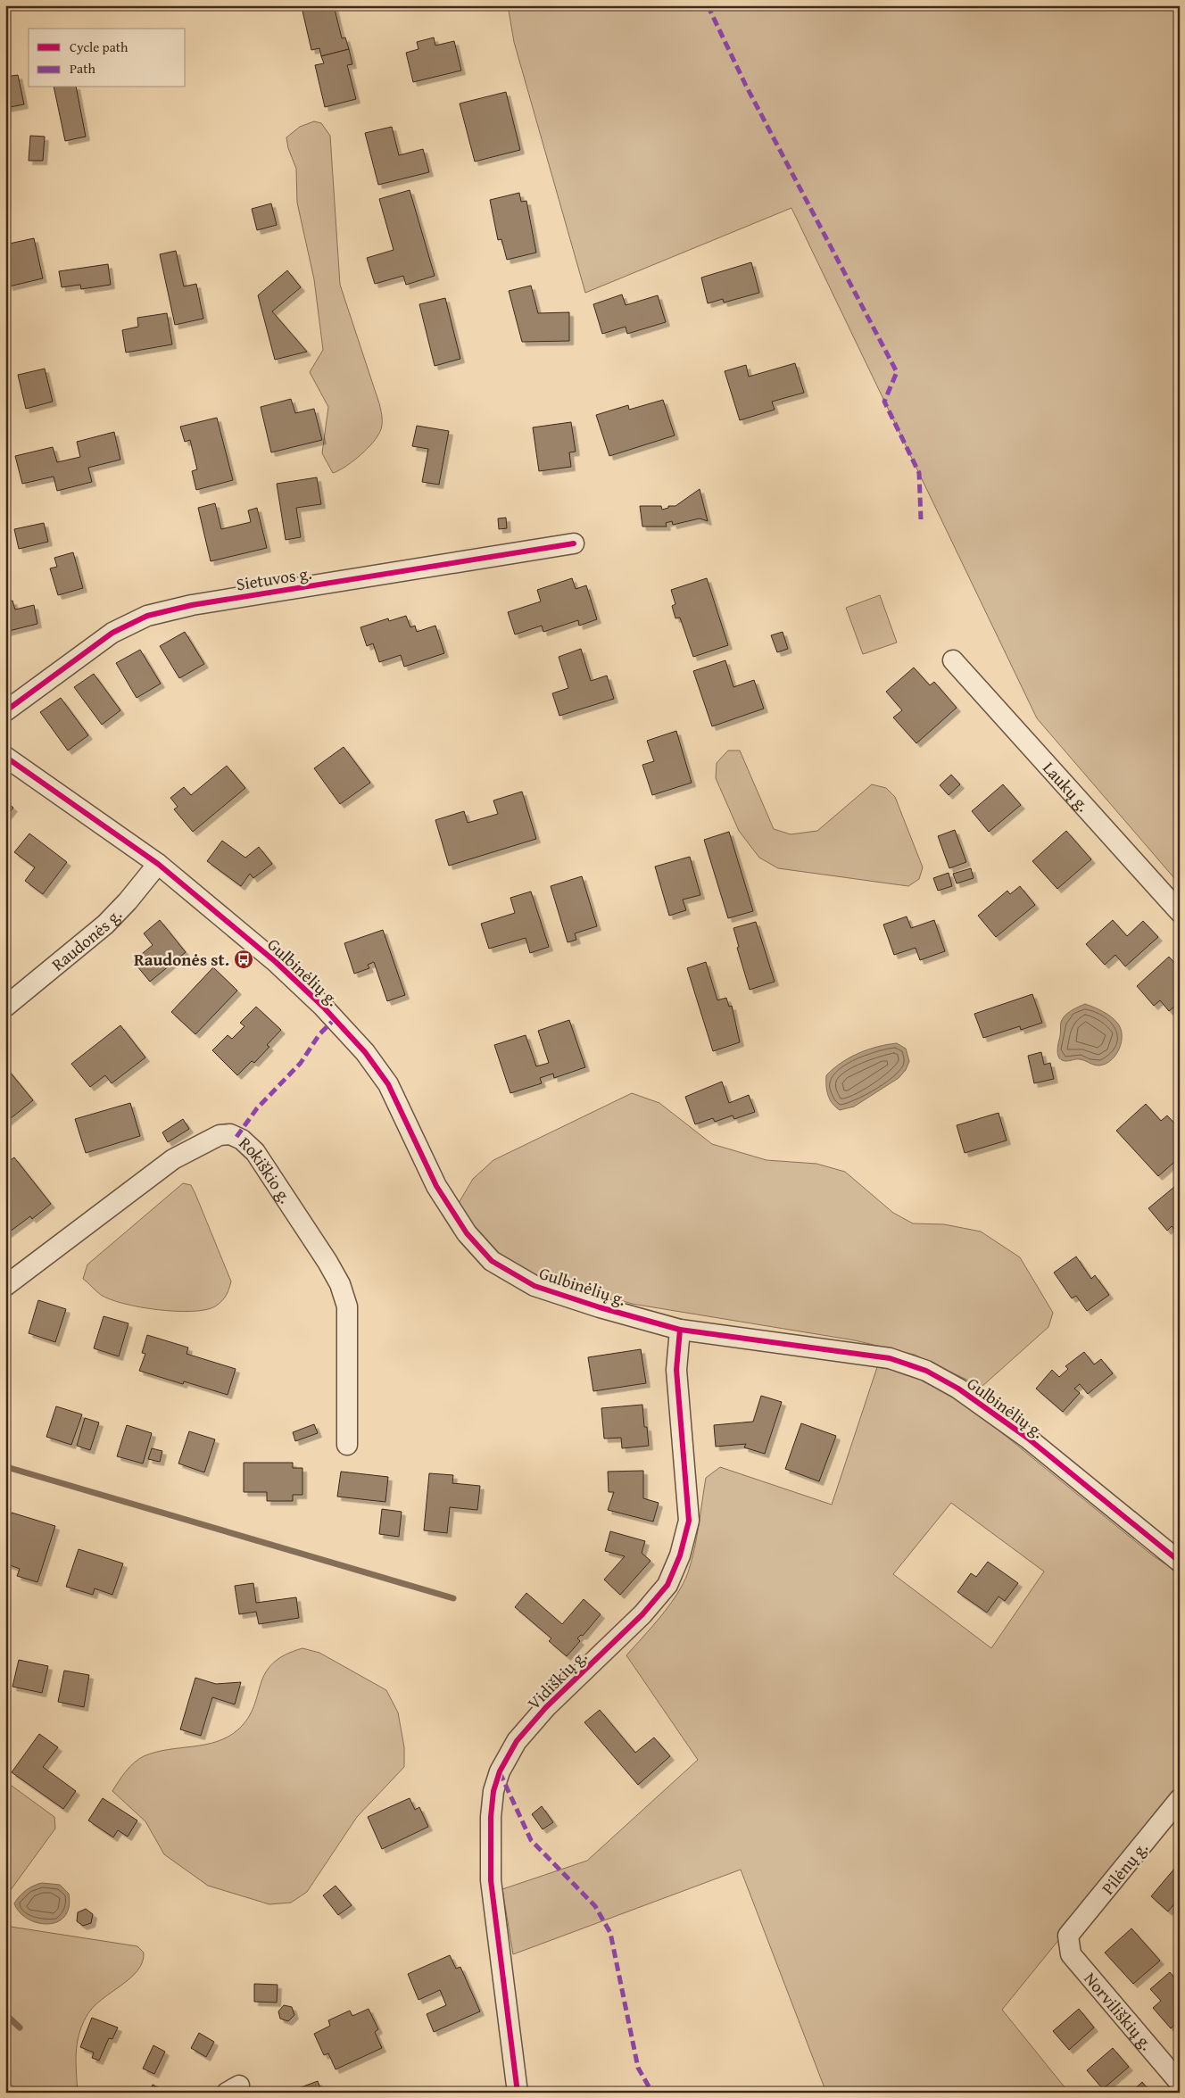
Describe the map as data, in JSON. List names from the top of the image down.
{
  "streets": {
    "street": [
      "Sietuvos g.",
      "Laukų g.",
      "Raudonės g.",
      "Gulbinėlių g.",
      "Rokiškio g.",
      "Vidiškių g.",
      "Pilėnų g.",
      "Norviliškių g."
    ]
  },
  "crossings": [
    ["Raudonės g.", "Gulbinėlių g."],
    ["Gulbinėlių g.", "Vidiškių g."],
    ["Pilėnų g.", "Norviliškių g."]
  ],
  "places": {
    "bus stop": ["Raudonės st."]
  },
  "legend": ["Cycle path", "Path"]
}
